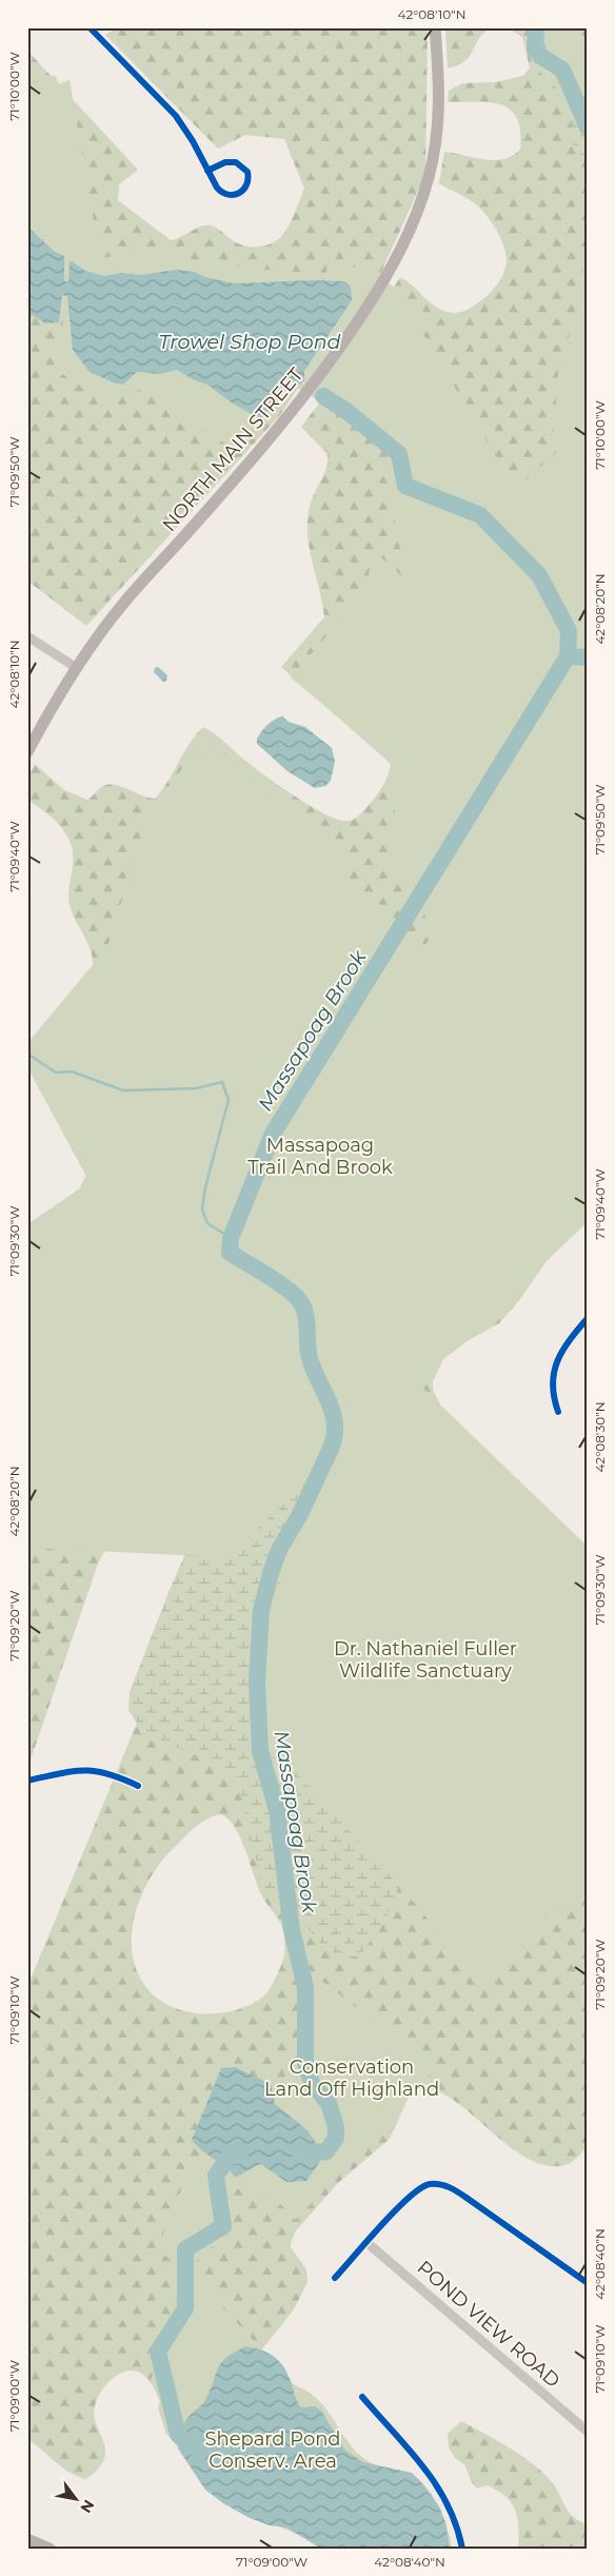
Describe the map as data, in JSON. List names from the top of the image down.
{
  "streets": {
    "main road": ["NORTH MAIN STREET"],
    "street": ["POND VIEW ROAD"]
  },
  "water": ["Trowel Shop Pond", "Massapoag Brook"],
  "parks": [
    "Massapoag Trail And Brook",
    "Dr. Nathaniel Fuller Wildlife Sanctuary",
    "Conservation Land Off Highland",
    "Shepard Pond Conserv. Area"
  ],
  "north": "bottom right",
  "coordinates": [
    "42°08'10\"N",
    "71°10'00\"W",
    "71°09'50\"W",
    "42°08'20\"N",
    "71°09'40\"W",
    "71°09'30\"W",
    "42°08'30\"N",
    "71°09'20\"W",
    "71°09'10\"W",
    "42°08'40\"N",
    "71°09'00\"W"
  ]
}
